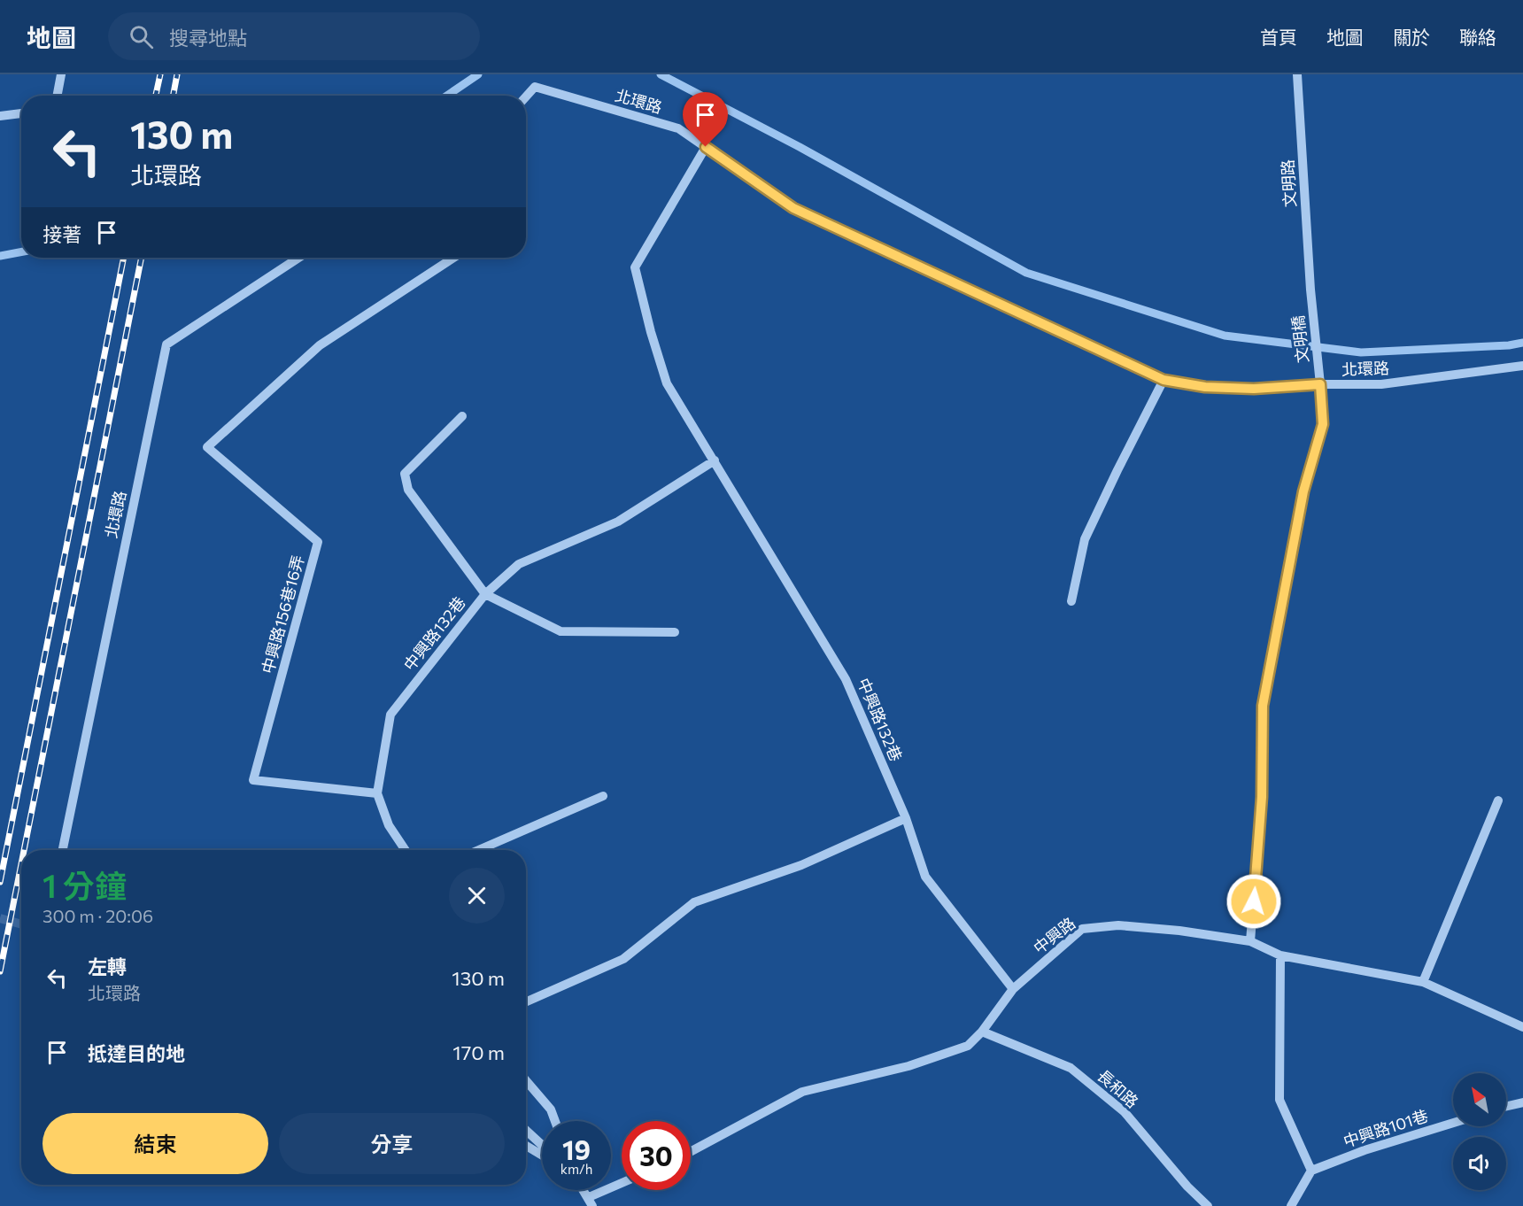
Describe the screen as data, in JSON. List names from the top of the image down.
{
  "streets": {
    "street": [
      "北環路",
      "文明路",
      "文明橋",
      "中興路156巷16弄",
      "中興路132巷",
      "中興路",
      "長和路",
      "中興路101巷"
    ]
  },
  "crossings": [
    ["北環路", "文明橋"],
    ["北環路", "中興路132巷"],
    ["文明路", "文明橋"],
    ["中興路156巷16弄", "中興路132巷"],
    ["中興路132巷", "中興路"],
    ["中興路", "長和路"]
  ],
  "north": "top left",
  "page": {
    "header": "地圖",
    "search": "搜尋地點",
    "nav": [
      "首頁",
      "地圖",
      "關於",
      "聯絡"
    ],
    "turn": ["130 m", "北環路"],
    "then": "接著",
    "heading": ["1 分鐘", "300 m · 20:06"],
    "list": [
      {
        "name": "左轉",
        "note": "北環路",
        "value": "130 m"
      },
      {
        "name": "抵達目的地",
        "value": "170 m"
      }
    ],
    "buttons": ["結束", "分享"],
    "speed": "19 km/h",
    "limit": "30"
  }
}
